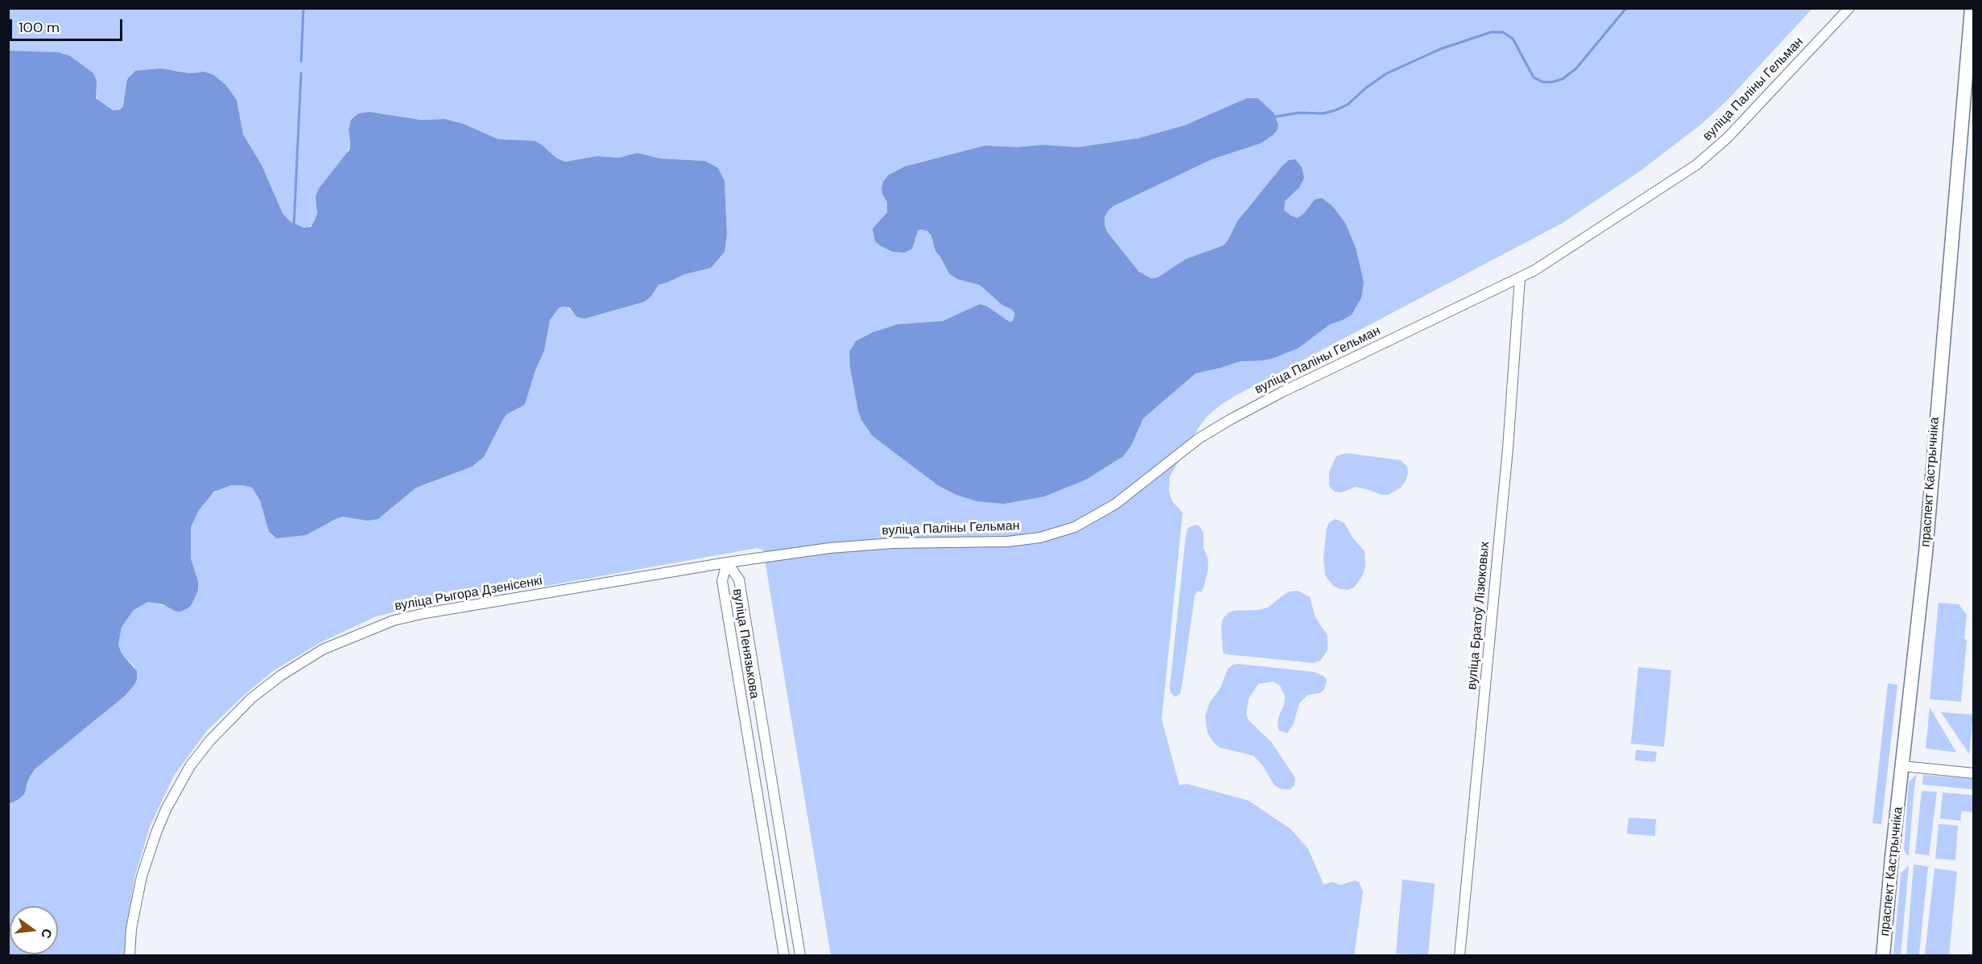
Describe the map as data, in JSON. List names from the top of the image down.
{
  "streets": {
    "main road": ["праспект Кастрычніка"],
    "street": [
      "вуліца Паліны Гельман",
      "вуліца Рыгора Дзенісенкі",
      "вуліца Братоў Лізюковых",
      "вуліца Пенязькова"
    ]
  },
  "crossings": [
    ["вуліца Паліны Гельман", "вуліца Рыгора Дзенісенкі"],
    ["вуліца Паліны Гельман", "вуліца Братоў Лізюковых"],
    ["вуліца Паліны Гельман", "вуліца Пенязькова"]
  ],
  "scale_bar": "100 m",
  "north": "right"
}
